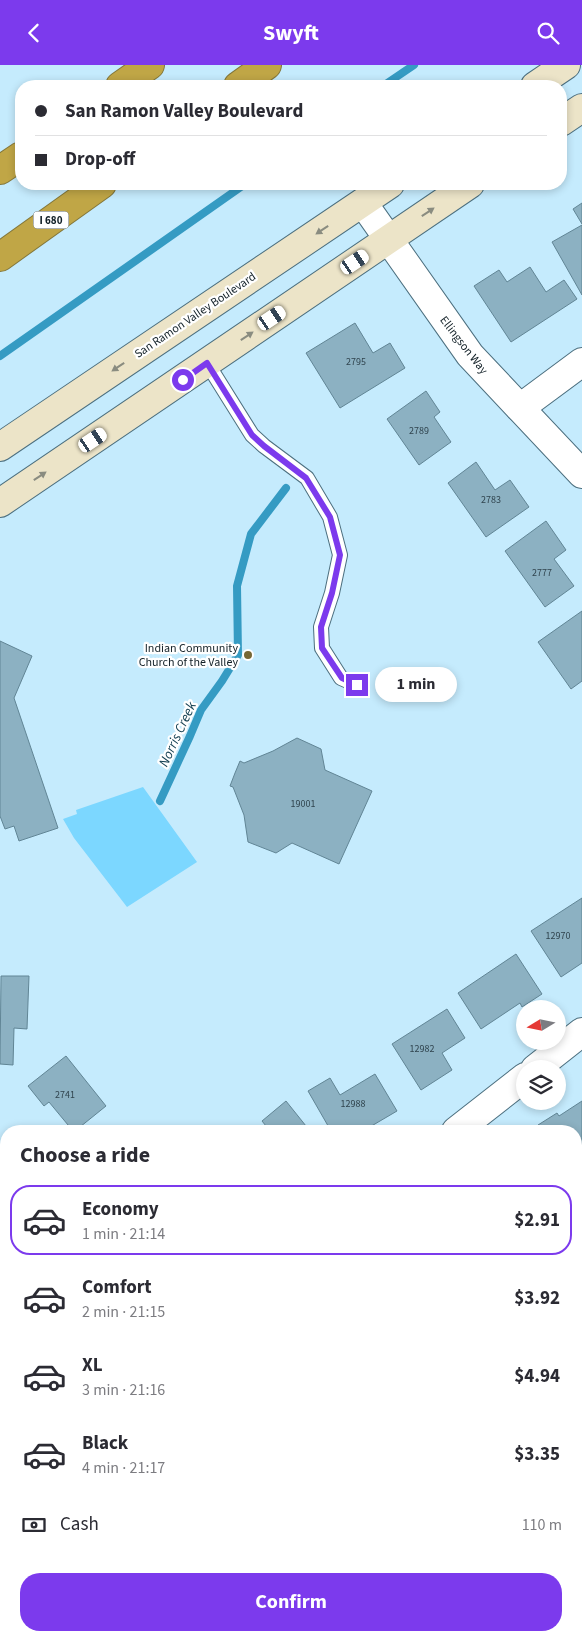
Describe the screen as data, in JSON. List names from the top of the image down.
{
  "streets": {
    "highway": ["I 680"],
    "main road": ["San Ramon Valley Boulevard"],
    "street": ["Ellingson Way"]
  },
  "crossings": [
    ["San Ramon Valley Boulevard", "Ellingson Way"]
  ],
  "water": ["Norris Creek"],
  "places": ["Indian Community Church of the Valley"],
  "house_numbers": [
    "2795",
    "2789",
    "2783",
    "2777",
    "19001",
    "12970",
    "12982",
    "2741",
    "12988"
  ],
  "north": "left",
  "page": {
    "header": "Swyft",
    "banner": ["San Ramon Valley Boulevard", "Drop-off"],
    "bubble": "1 min",
    "heading": "Choose a ride",
    "list": [
      {
        "name": "Economy",
        "note": "1 min · 21:14",
        "value": "$2.91"
      },
      {
        "name": "Comfort",
        "note": "2 min · 21:15",
        "value": "$3.92"
      },
      {
        "name": "XL",
        "note": "3 min · 21:16",
        "value": "$4.94"
      },
      {
        "name": "Black",
        "note": "4 min · 21:17",
        "value": "$3.35"
      }
    ],
    "pay": ["Cash", "110 m"],
    "buttons": "Confirm"
  }
}
